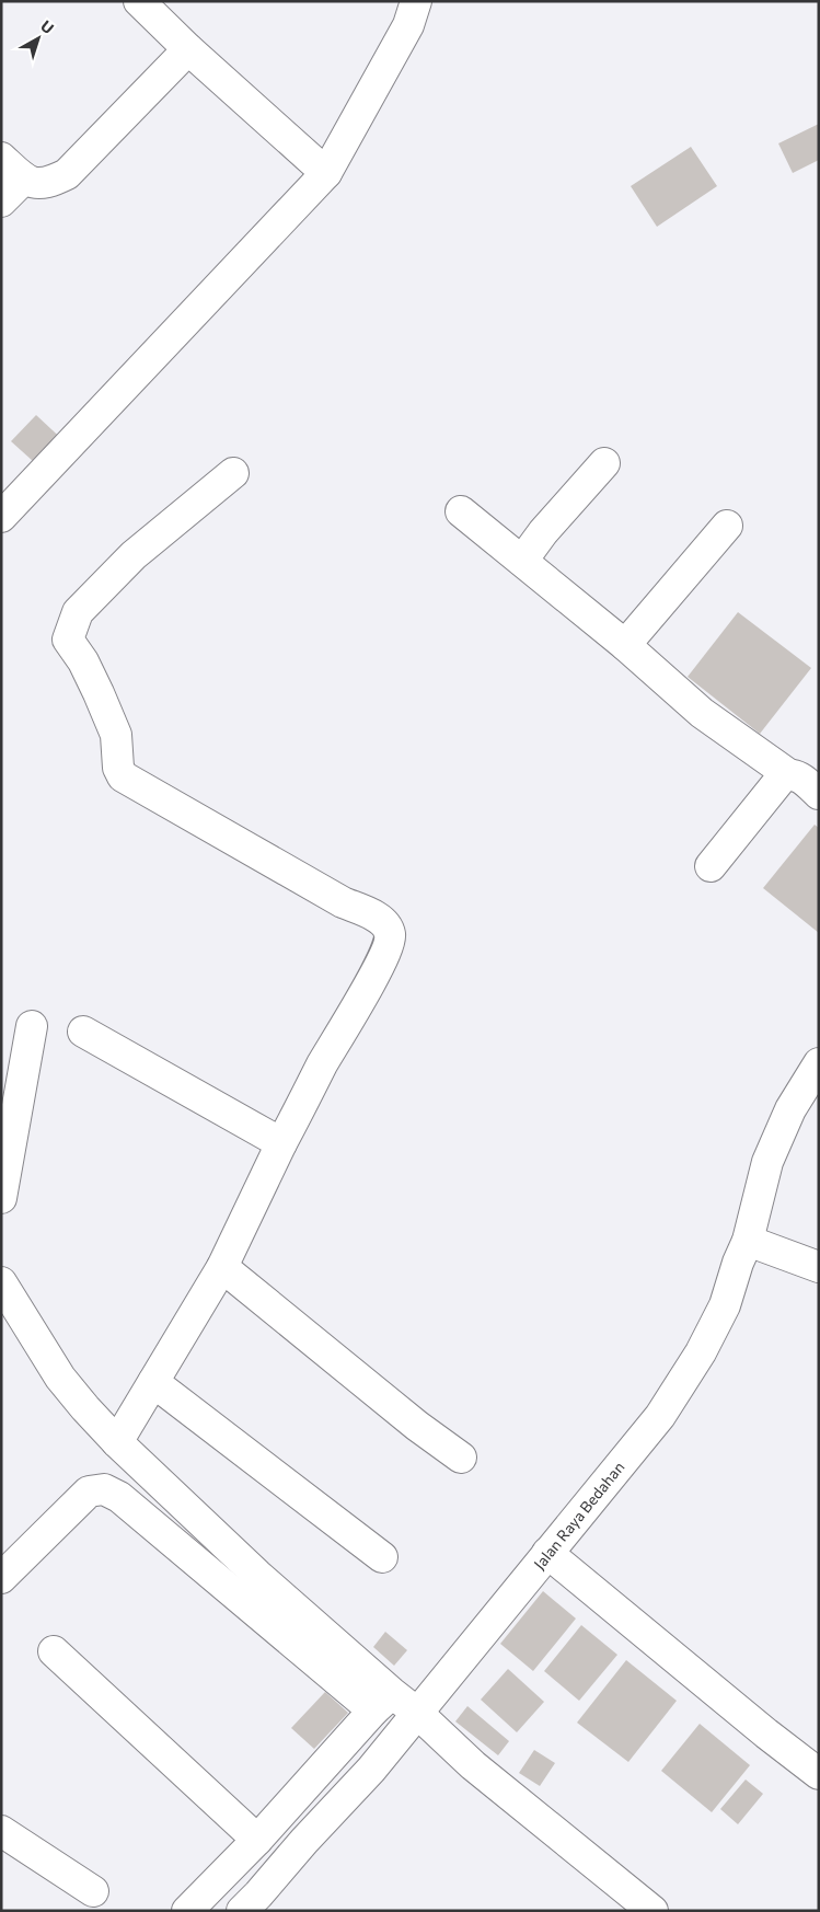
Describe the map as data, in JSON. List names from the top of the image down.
{
  "streets": {
    "street": ["Jalan Raya Bedahan"]
  },
  "north": "top right"
}
